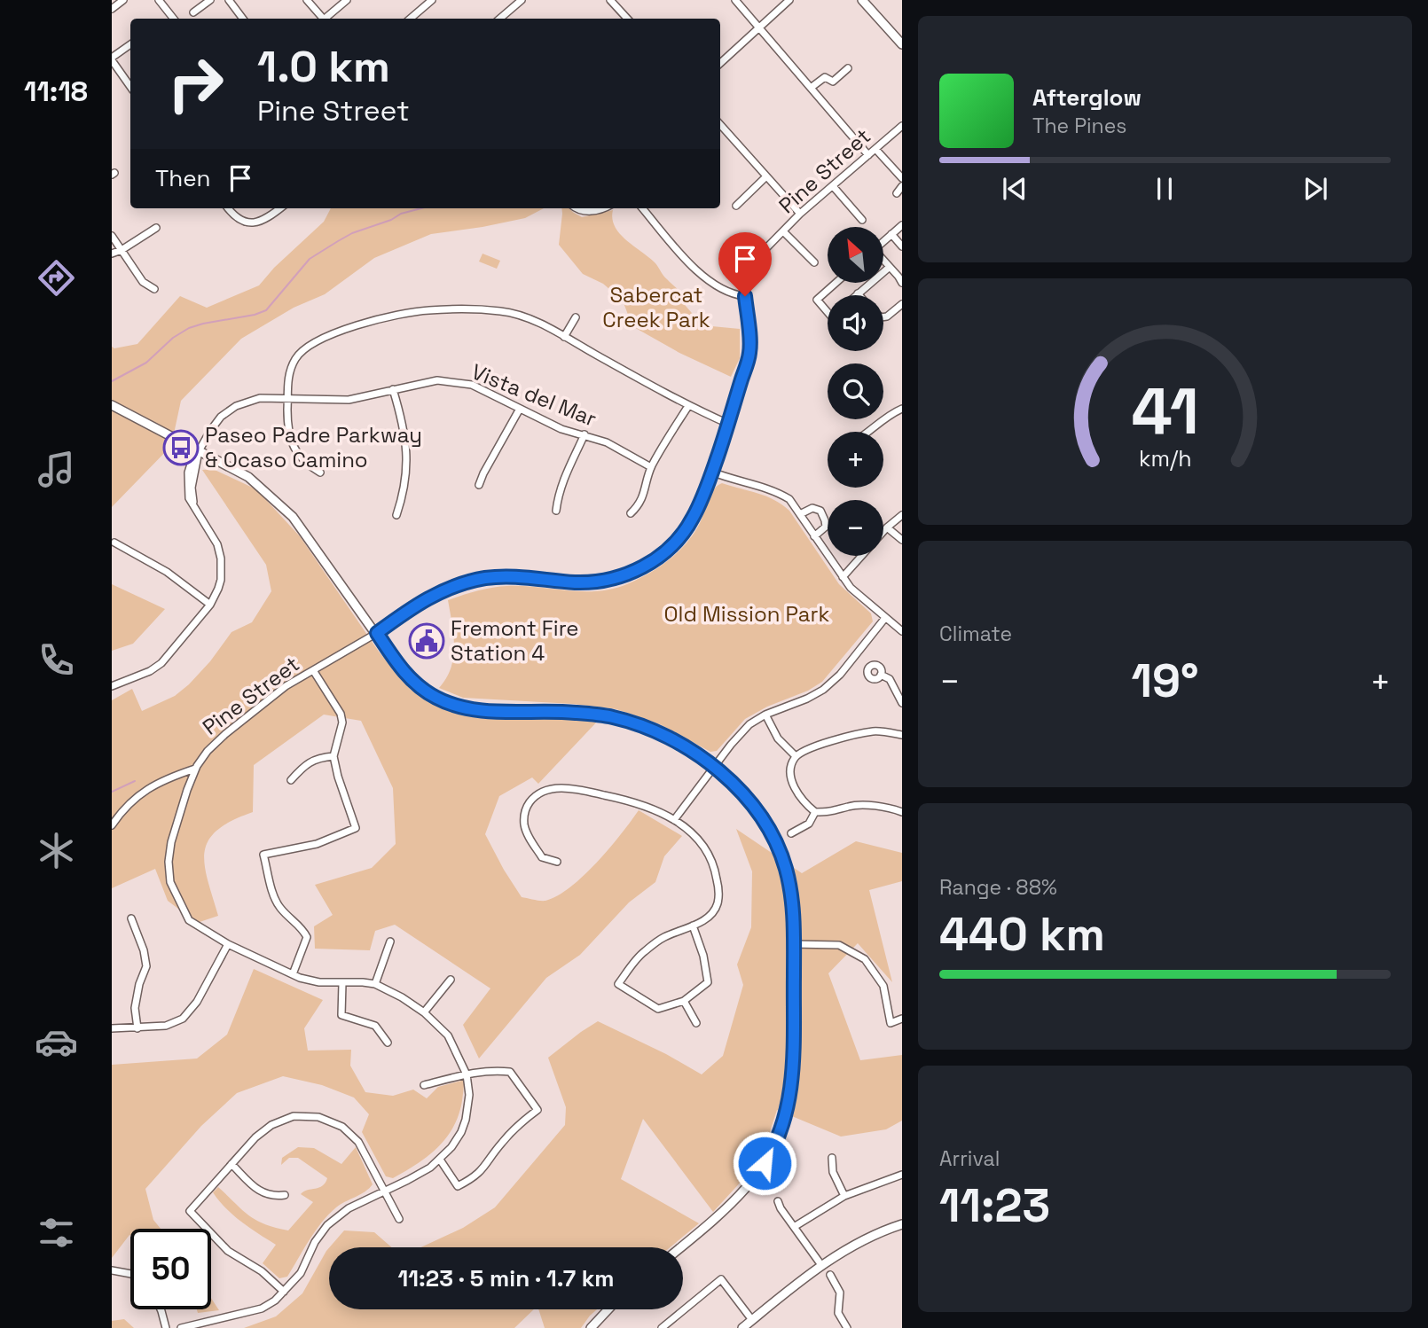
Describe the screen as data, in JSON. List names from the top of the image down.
{
  "streets": {
    "street": ["Pine Street", "Vista del Mar"]
  },
  "parks": ["Sabercat Creek Park", "Old Mission Park"],
  "places": {
    "bus stop": ["Paseo Padre Parkway & Ocaso Camino"],
    "public building": ["Fremont Fire Station 4"]
  },
  "north": "top left",
  "page": {
    "tabs": "11:18",
    "turn": ["1.0 km", "Pine Street"],
    "song": ["Afterglow", "The Pines"],
    "then": "Then",
    "map_buttons": ["+", "−"],
    "tile": [
      "Climate",
      ["Range · 88%", "440 km"],
      ["Arrival", "11:23"]
    ],
    "heat": ["−", "19°", "+"],
    "limit": "50",
    "trip": "11:23 · 5 min · 1.7 km",
    "gauge": ["41", "km/h"]
  }
}
